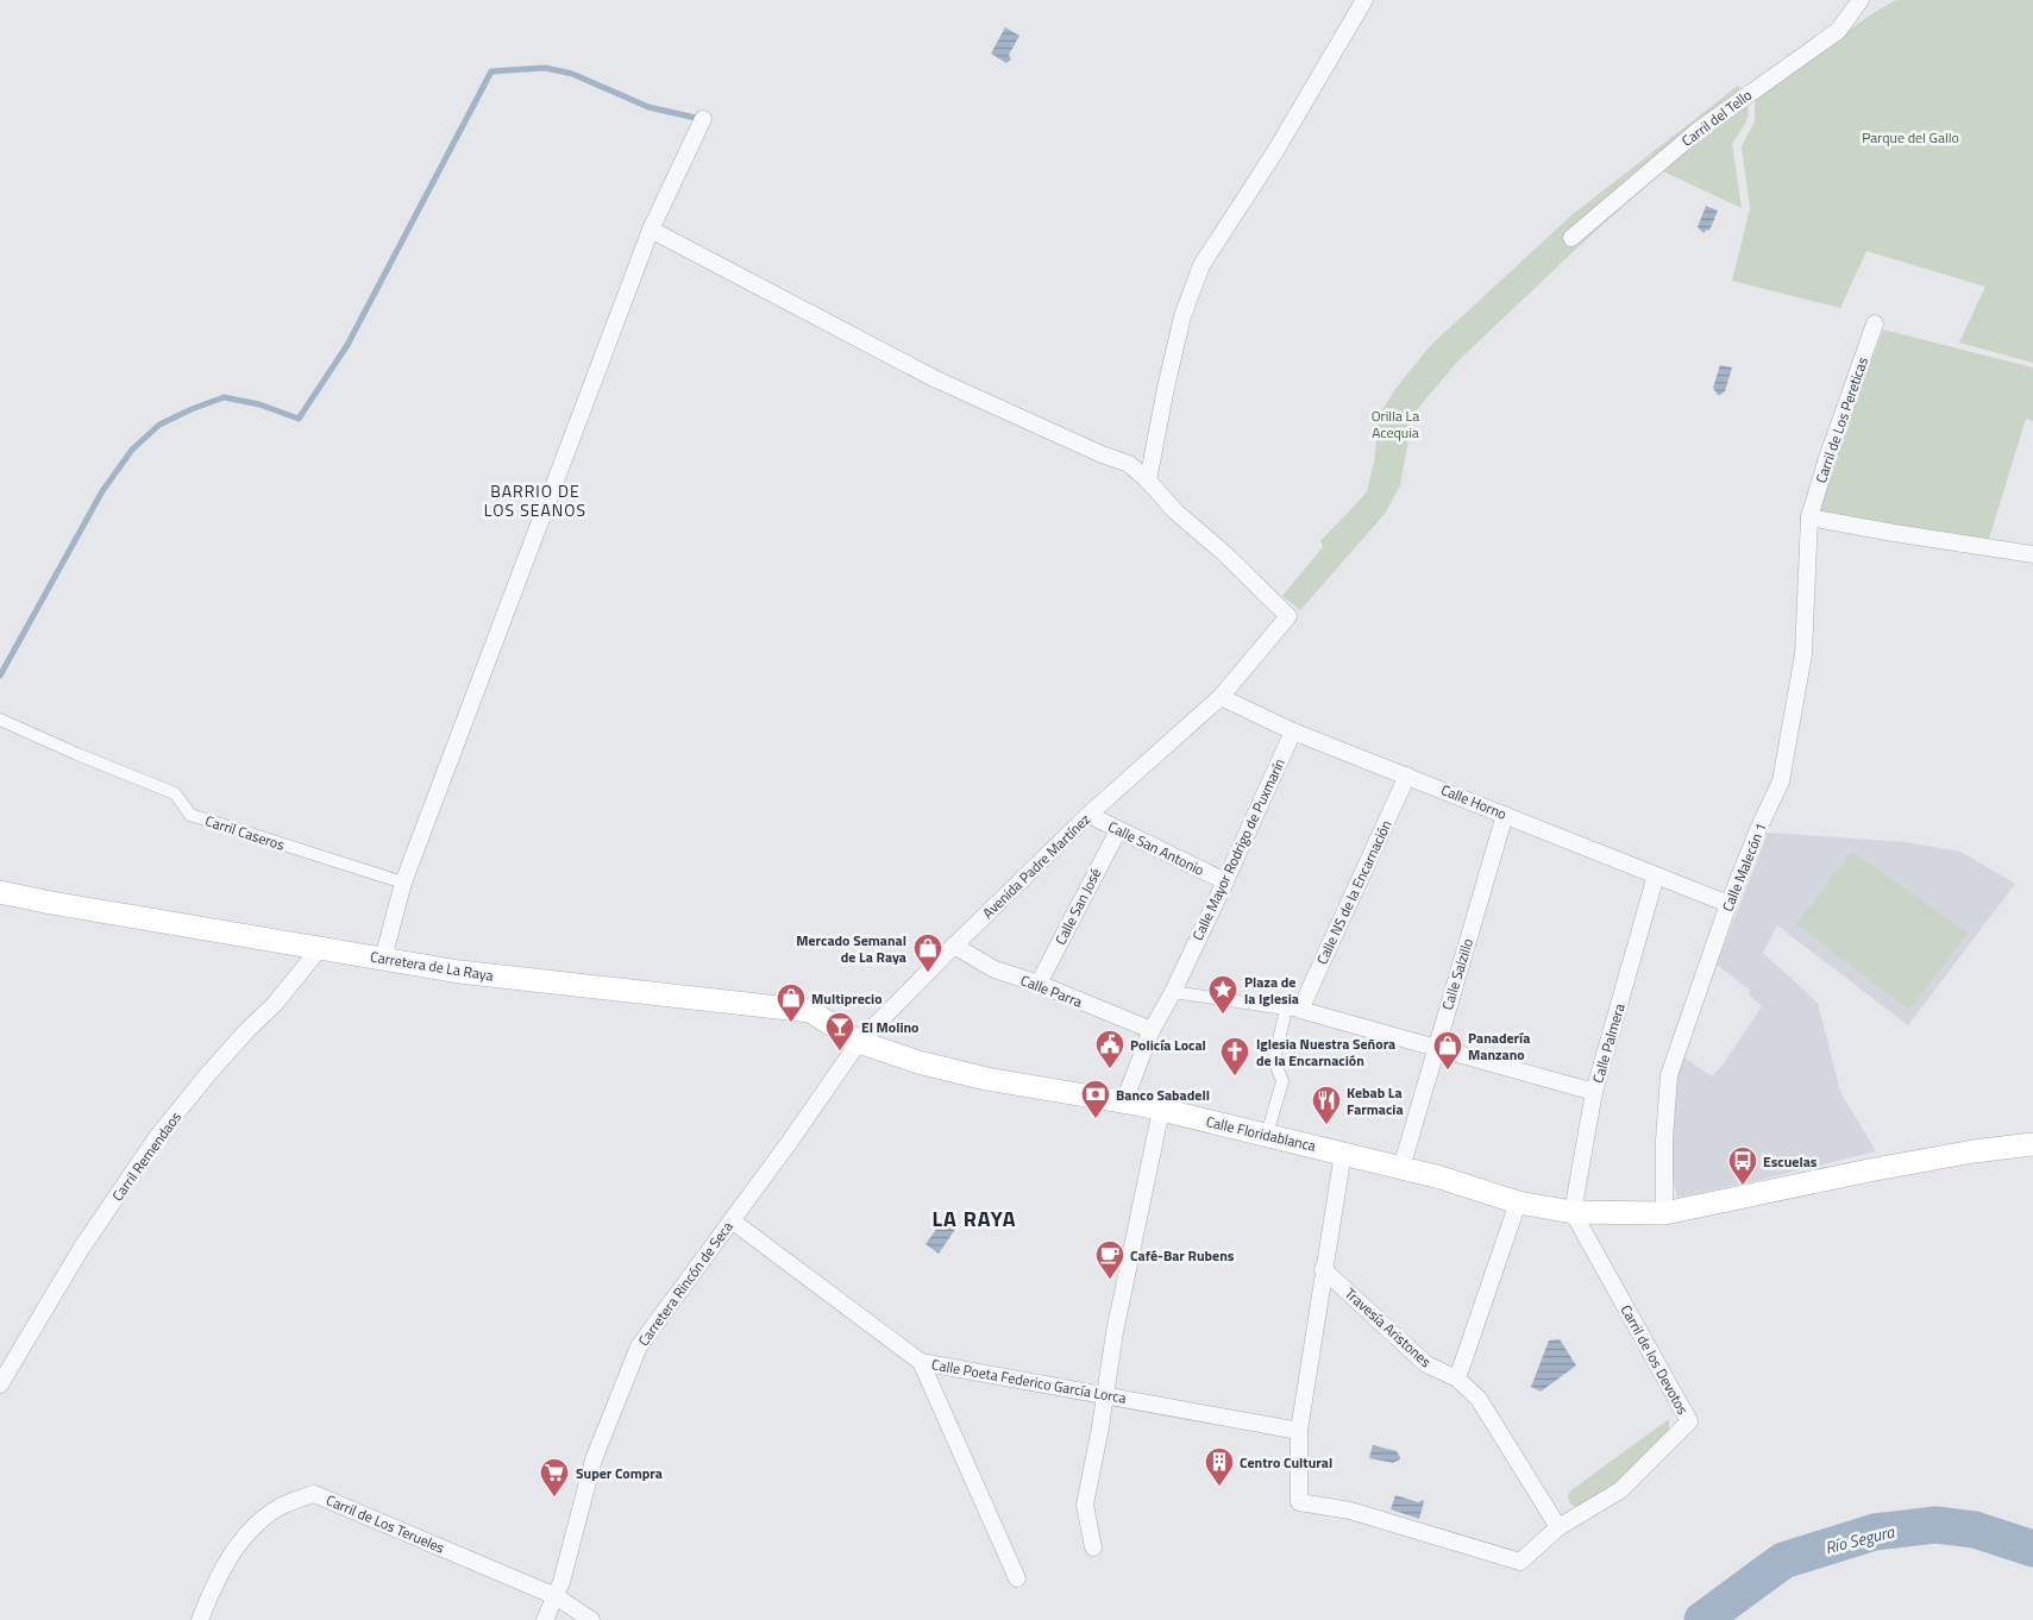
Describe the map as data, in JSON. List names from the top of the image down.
{
  "streets": {
    "main road": ["Carretera de La Raya", "Calle Floridablanca"],
    "street": [
      "Carril del Tello",
      "Carril de Los Pereticas",
      "Calle Horno",
      "Carril Caseros",
      "Calle San Antonio",
      "Calle Mayor Rodrigo de Puxmarín",
      "Avenida Padre Martínez",
      "Calle Malecón 1",
      "Calle NS de la Encarnación",
      "Calle San José",
      "Calle Salzillo",
      "Calle Parra",
      "Calle Palmera",
      "Carril Remendaos",
      "Carretera Rincón de Seca",
      "Travesía Aristones",
      "Carril de los Devotos",
      "Calle Poeta Federico García Lorca",
      "Carril de Los Terueles"
    ]
  },
  "crossings": [
    ["Carril de Los Pereticas", "Calle Malecón 1"],
    ["Calle Horno", "Calle Mayor Rodrigo de Puxmarín"],
    ["Calle Horno", "Avenida Padre Martínez"],
    ["Calle Horno", "Calle Malecón 1"],
    ["Calle Horno", "Calle NS de la Encarnación"],
    ["Calle Horno", "Calle Salzillo"],
    ["Calle Horno", "Calle Palmera"],
    ["Calle San Antonio", "Calle Mayor Rodrigo de Puxmarín"],
    ["Calle San Antonio", "Avenida Padre Martínez"],
    ["Calle San Antonio", "Calle San José"],
    ["Avenida Padre Martínez", "Carretera de La Raya"],
    ["Avenida Padre Martínez", "Calle Parra"],
    ["Avenida Padre Martínez", "Calle Floridablanca"],
    ["Avenida Padre Martínez", "Carretera Rincón de Seca"],
    ["Calle Malecón 1", "Calle Floridablanca"],
    ["Calle San José", "Calle Parra"],
    ["Carretera de La Raya", "Calle Floridablanca"],
    ["Carretera de La Raya", "Carril Remendaos"],
    ["Carretera de La Raya", "Carretera Rincón de Seca"],
    ["Calle Salzillo", "Calle Floridablanca"],
    ["Calle Palmera", "Calle Floridablanca"],
    ["Calle Palmera", "Carril de los Devotos"],
    ["Calle Floridablanca", "Carretera Rincón de Seca"],
    ["Calle Floridablanca", "Carril de los Devotos"],
    ["Carretera Rincón de Seca", "Calle Poeta Federico García Lorca"],
    ["Carretera Rincón de Seca", "Carril de Los Terueles"],
    ["Travesía Aristones", "Carril de los Devotos"]
  ],
  "districts": ["BARRIO DE LOS SEANOS", "LA RAYA"],
  "water": ["Río Segura"],
  "parks": ["Parque del Gallo", "Orilla La Acequia"],
  "places": {
    "shop": ["Mercado Semanal de La Raya", "Multiprecio", "Panadería Manzano"],
    "place": ["Plaza de la Iglesia"],
    "bar": ["El Molino"],
    "public building": ["Policía Local"],
    "church": ["Iglesia Nuestra Señora de la Encarnación"],
    "bank": ["Banco Sabadell"],
    "restaurant": ["Kebab La Farmacia"],
    "bus stop": ["Escuelas"],
    "cafe": ["Café-Bar Rubens"],
    "building": ["Centro Cultural"],
    "supermarket": ["Super Compra"]
  }
}
